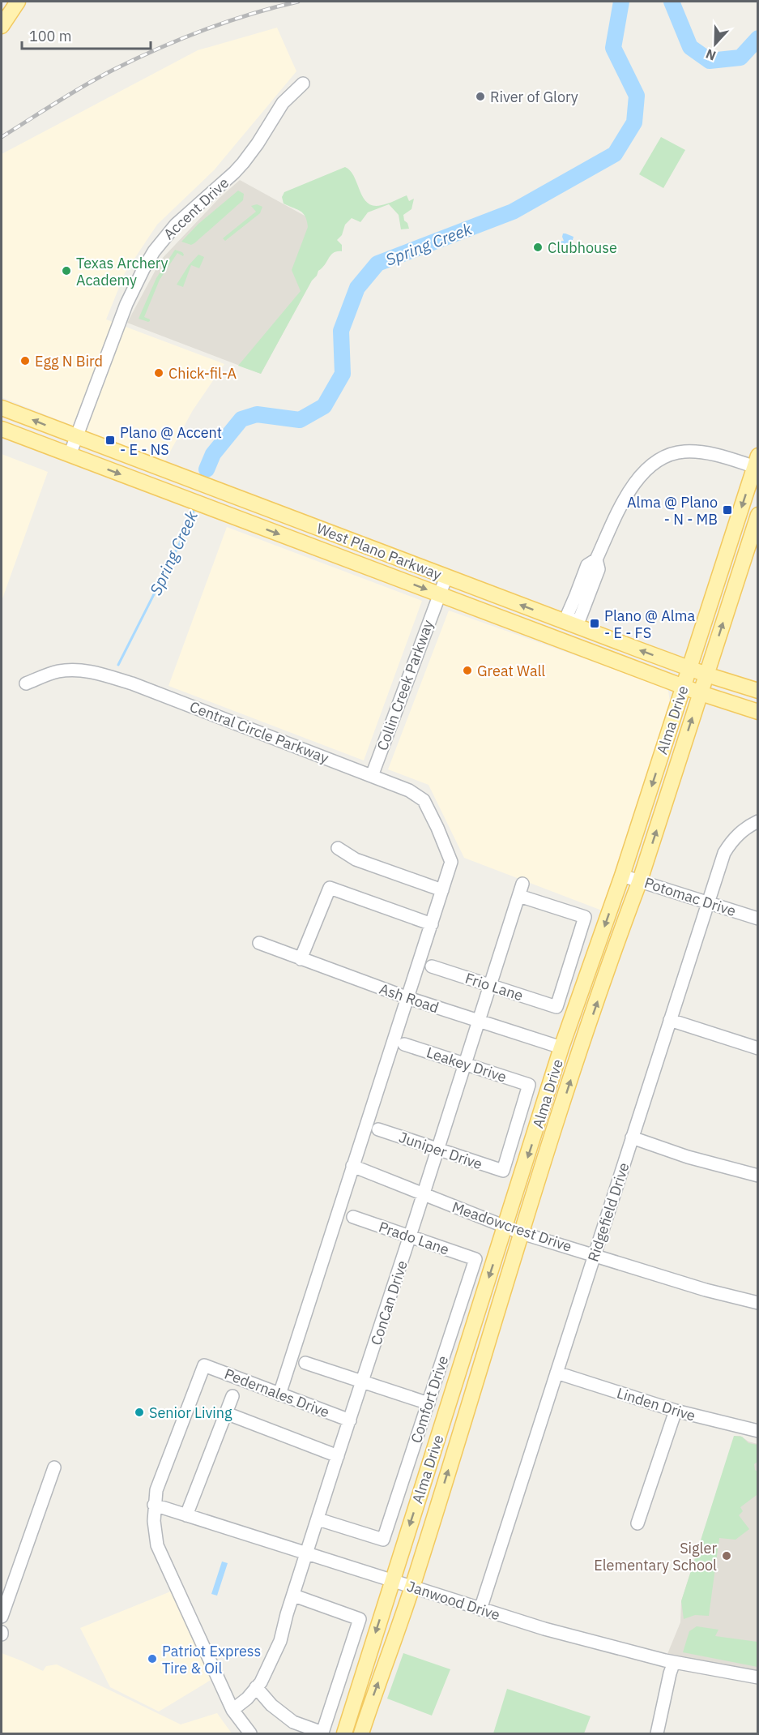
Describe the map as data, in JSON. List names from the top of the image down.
{
  "streets": {
    "main road": ["West Plano Parkway", "Alma Drive"],
    "street": [
      "Accent Drive",
      "Collin Creek Parkway",
      "Central Circle Parkway",
      "Potomac Drive",
      "Frio Lane",
      "Ash Road",
      "Leakey Drive",
      "Juniper Drive",
      "Ridgefield Drive",
      "Meadowcrest Drive",
      "Prado Lane",
      "ConCan Drive",
      "Pedernales Drive",
      "Comfort Drive",
      "Linden Drive",
      "Janwood Drive"
    ]
  },
  "crossings": [
    ["Accent Drive", "West Plano Parkway"],
    ["West Plano Parkway", "Collin Creek Parkway"],
    ["West Plano Parkway", "Alma Drive"],
    ["Collin Creek Parkway", "Central Circle Parkway"],
    ["Alma Drive", "Potomac Drive"],
    ["Alma Drive", "Ash Road"],
    ["Alma Drive", "Meadowcrest Drive"],
    ["Alma Drive", "Janwood Drive"],
    ["Potomac Drive", "Ridgefield Drive"],
    ["Frio Lane", "ConCan Drive"],
    ["Ash Road", "ConCan Drive"],
    ["Leakey Drive", "Juniper Drive"],
    ["Leakey Drive", "ConCan Drive"],
    ["Juniper Drive", "ConCan Drive"],
    ["Ridgefield Drive", "Meadowcrest Drive"],
    ["Ridgefield Drive", "Linden Drive"],
    ["Ridgefield Drive", "Janwood Drive"],
    ["Meadowcrest Drive", "ConCan Drive"],
    ["Prado Lane", "ConCan Drive"],
    ["Prado Lane", "Comfort Drive"],
    ["ConCan Drive", "Pedernales Drive"],
    ["ConCan Drive", "Comfort Drive"],
    ["ConCan Drive", "Janwood Drive"],
    ["Pedernales Drive", "Janwood Drive"]
  ],
  "water": ["Spring Creek"],
  "places": {
    "other": [
      "River of Glory",
      "Clubhouse",
      "Texas Archery Academy",
      "Egg N Bird",
      "Chick-fil-A",
      "Great Wall",
      "Senior Living",
      "Sigler Elementary School",
      "Patriot Express Tire & Oil"
    ],
    "transit": ["Plano @ Accent - E - NS", "Alma @ Plano - N - MB", "Plano @ Alma - E - FS"]
  },
  "scale_bar": "100 m",
  "north": "bottom"
}
